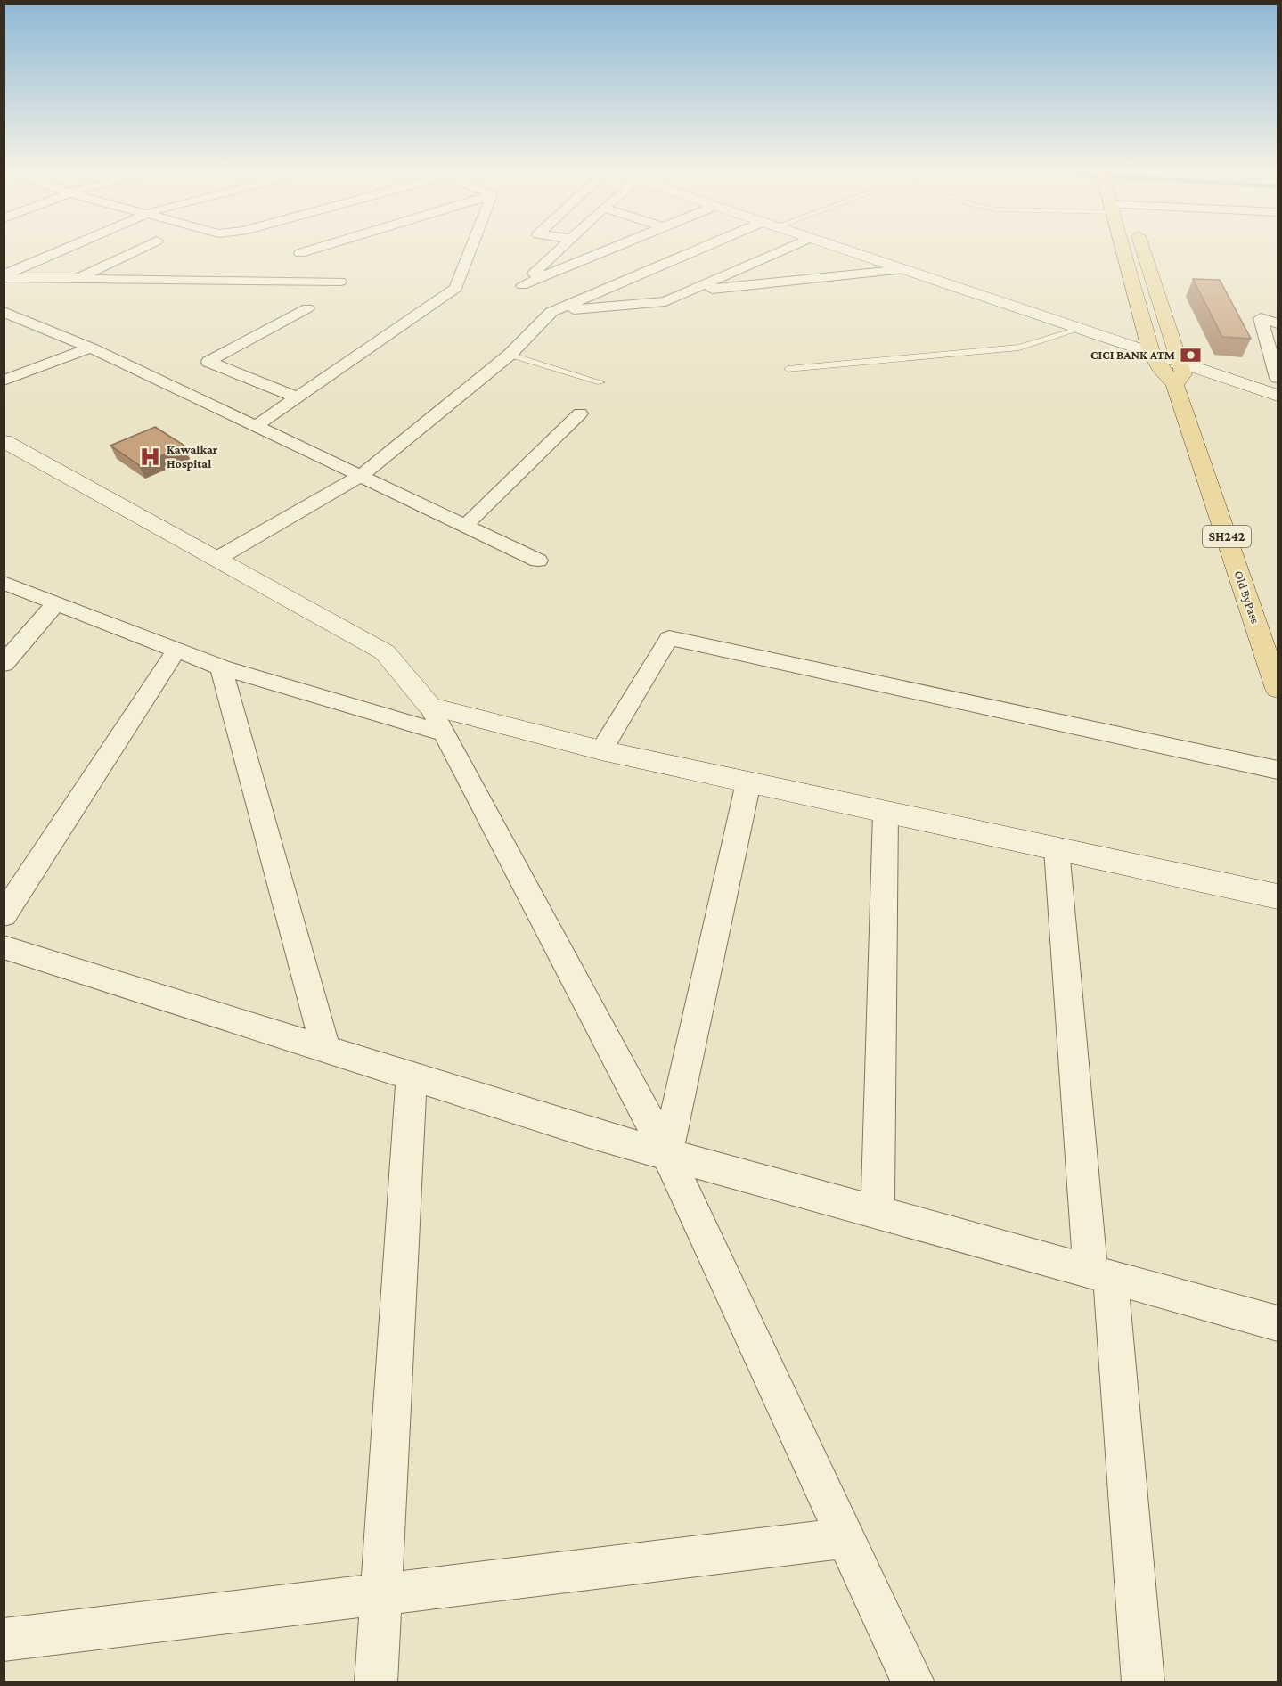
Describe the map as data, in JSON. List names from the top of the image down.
{
  "streets": {
    "main road": ["SH242", "Old ByPass"]
  },
  "places": {
    "bank": ["CICI BANK ATM"],
    "hospital": ["Kawalkar Hospital"]
  }
}
